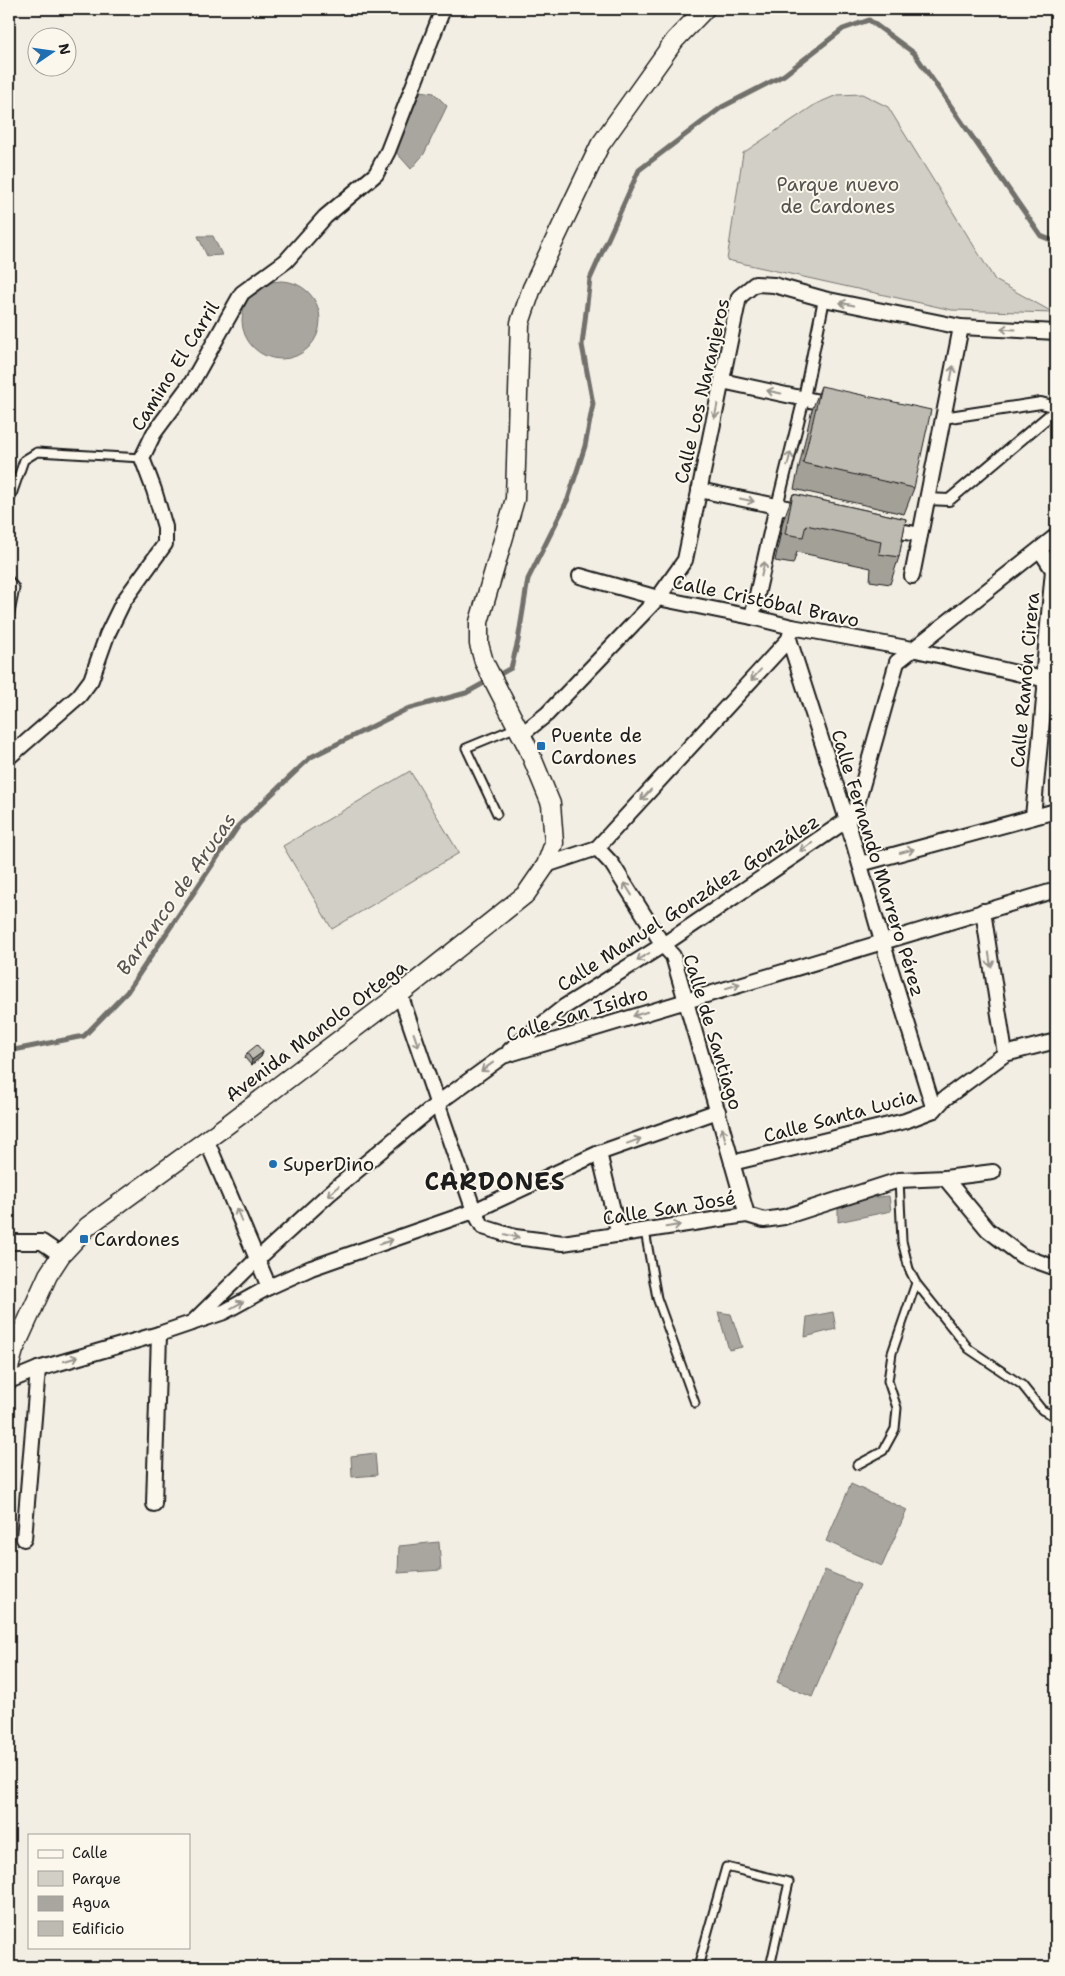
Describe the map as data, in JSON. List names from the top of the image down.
{
  "streets": {
    "street": [
      "Camino El Carril",
      "Calle Los Naranjeros",
      "Calle Cristóbal Bravo",
      "Calle Ramón Cirera",
      "Calle Fernando Marrero Pérez",
      "Calle Manuel González González",
      "Calle San Isidro",
      "Avenida Manolo Ortega",
      "Calle de Santiago",
      "Calle Santa Lucia",
      "Calle San José"
    ]
  },
  "crossings": [
    ["Calle Los Naranjeros", "Calle Cristóbal Bravo"],
    ["Calle Cristóbal Bravo", "Calle Ramón Cirera"],
    ["Calle Cristóbal Bravo", "Calle Fernando Marrero Pérez"],
    ["Calle Cristóbal Bravo", "Avenida Manolo Ortega"],
    ["Calle Fernando Marrero Pérez", "Calle Manuel González González"],
    ["Calle Fernando Marrero Pérez", "Calle San Isidro"],
    ["Calle Fernando Marrero Pérez", "Calle Santa Lucia"],
    ["Calle Manuel González González", "Calle San Isidro"],
    ["Calle Manuel González González", "Calle de Santiago"],
    ["Calle San Isidro", "Calle de Santiago"],
    ["Calle San Isidro", "Calle San José"],
    ["Avenida Manolo Ortega", "Calle San José"],
    ["Calle de Santiago", "Calle Santa Lucia"],
    ["Calle de Santiago", "Calle San José"]
  ],
  "one_way": ["Calle Manuel González González", "Calle de Santiago", "Calle San José"],
  "districts": ["CARDONES"],
  "water": ["Barranco de Arucas"],
  "parks": ["Parque nuevo de Cardones"],
  "places": {
    "transit": ["Puente de Cardones", "Cardones"],
    "other": ["SuperDino"]
  },
  "legend": [
    "Calle",
    "Parque",
    "Agua",
    "Edificio"
  ],
  "north": "right"
}
